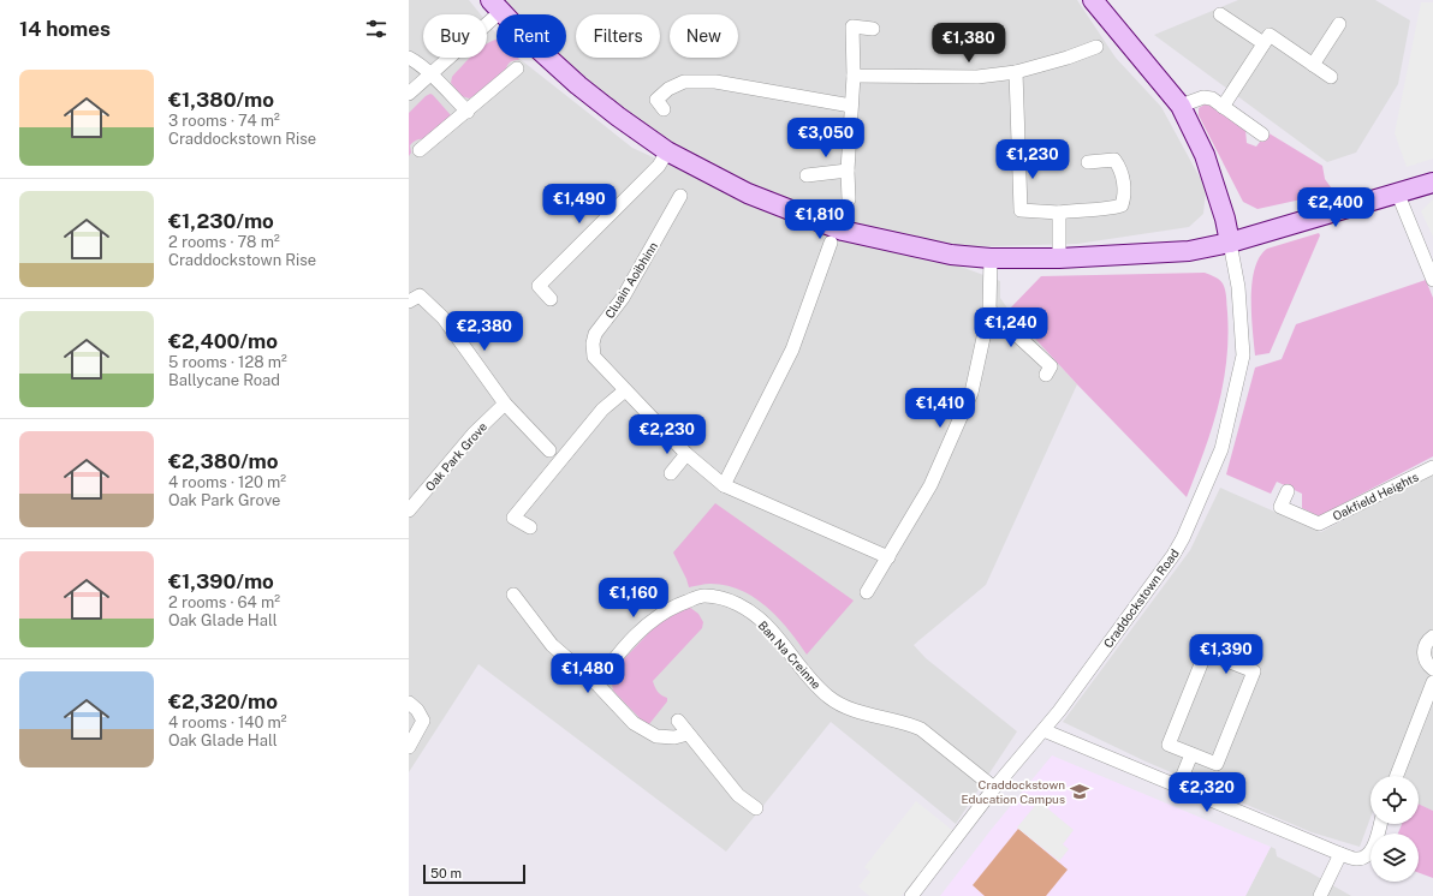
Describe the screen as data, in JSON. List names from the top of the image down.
{
  "streets": {
    "main road": ["Craddockstown Road"],
    "street": [
      "Cluain Aoibhinn",
      "Oak Park Grove",
      "Oakfield Heights",
      "Ban Na Creinne"
    ]
  },
  "crossings": [
    ["Craddockstown Road", "Ban Na Creinne"]
  ],
  "places": {
    "school or university": ["Craddockstown Education Campus"]
  },
  "scale_bar": "50 m",
  "page": {
    "heading": "14 homes",
    "chip": [
      "Buy",
      "Rent",
      "Filters",
      "New"
    ],
    "price": [
      "€1,380",
      "€3,050",
      "€1,230",
      "€1,490",
      "€2,400",
      "€1,810",
      "€1,240",
      "€2,380",
      "€1,410",
      "€2,230",
      "€1,160",
      "€1,390",
      "€1,480",
      "€2,320"
    ],
    "list": [
      {
        "name": "€1,380/mo",
        "note": "3 rooms · 74 m² · Craddockstown Rise"
      },
      {
        "name": "€1,230/mo",
        "note": "2 rooms · 78 m² · Craddockstown Rise"
      },
      {
        "name": "€2,400/mo",
        "note": "5 rooms · 128 m² · Ballycane Road"
      },
      {
        "name": "€2,380/mo",
        "note": "4 rooms · 120 m² · Oak Park Grove"
      },
      {
        "name": "€1,390/mo",
        "note": "2 rooms · 64 m² · Oak Glade Hall"
      },
      {
        "name": "€2,320/mo",
        "note": "4 rooms · 140 m² · Oak Glade Hall"
      }
    ],
    "scale": "50 m"
  }
}
